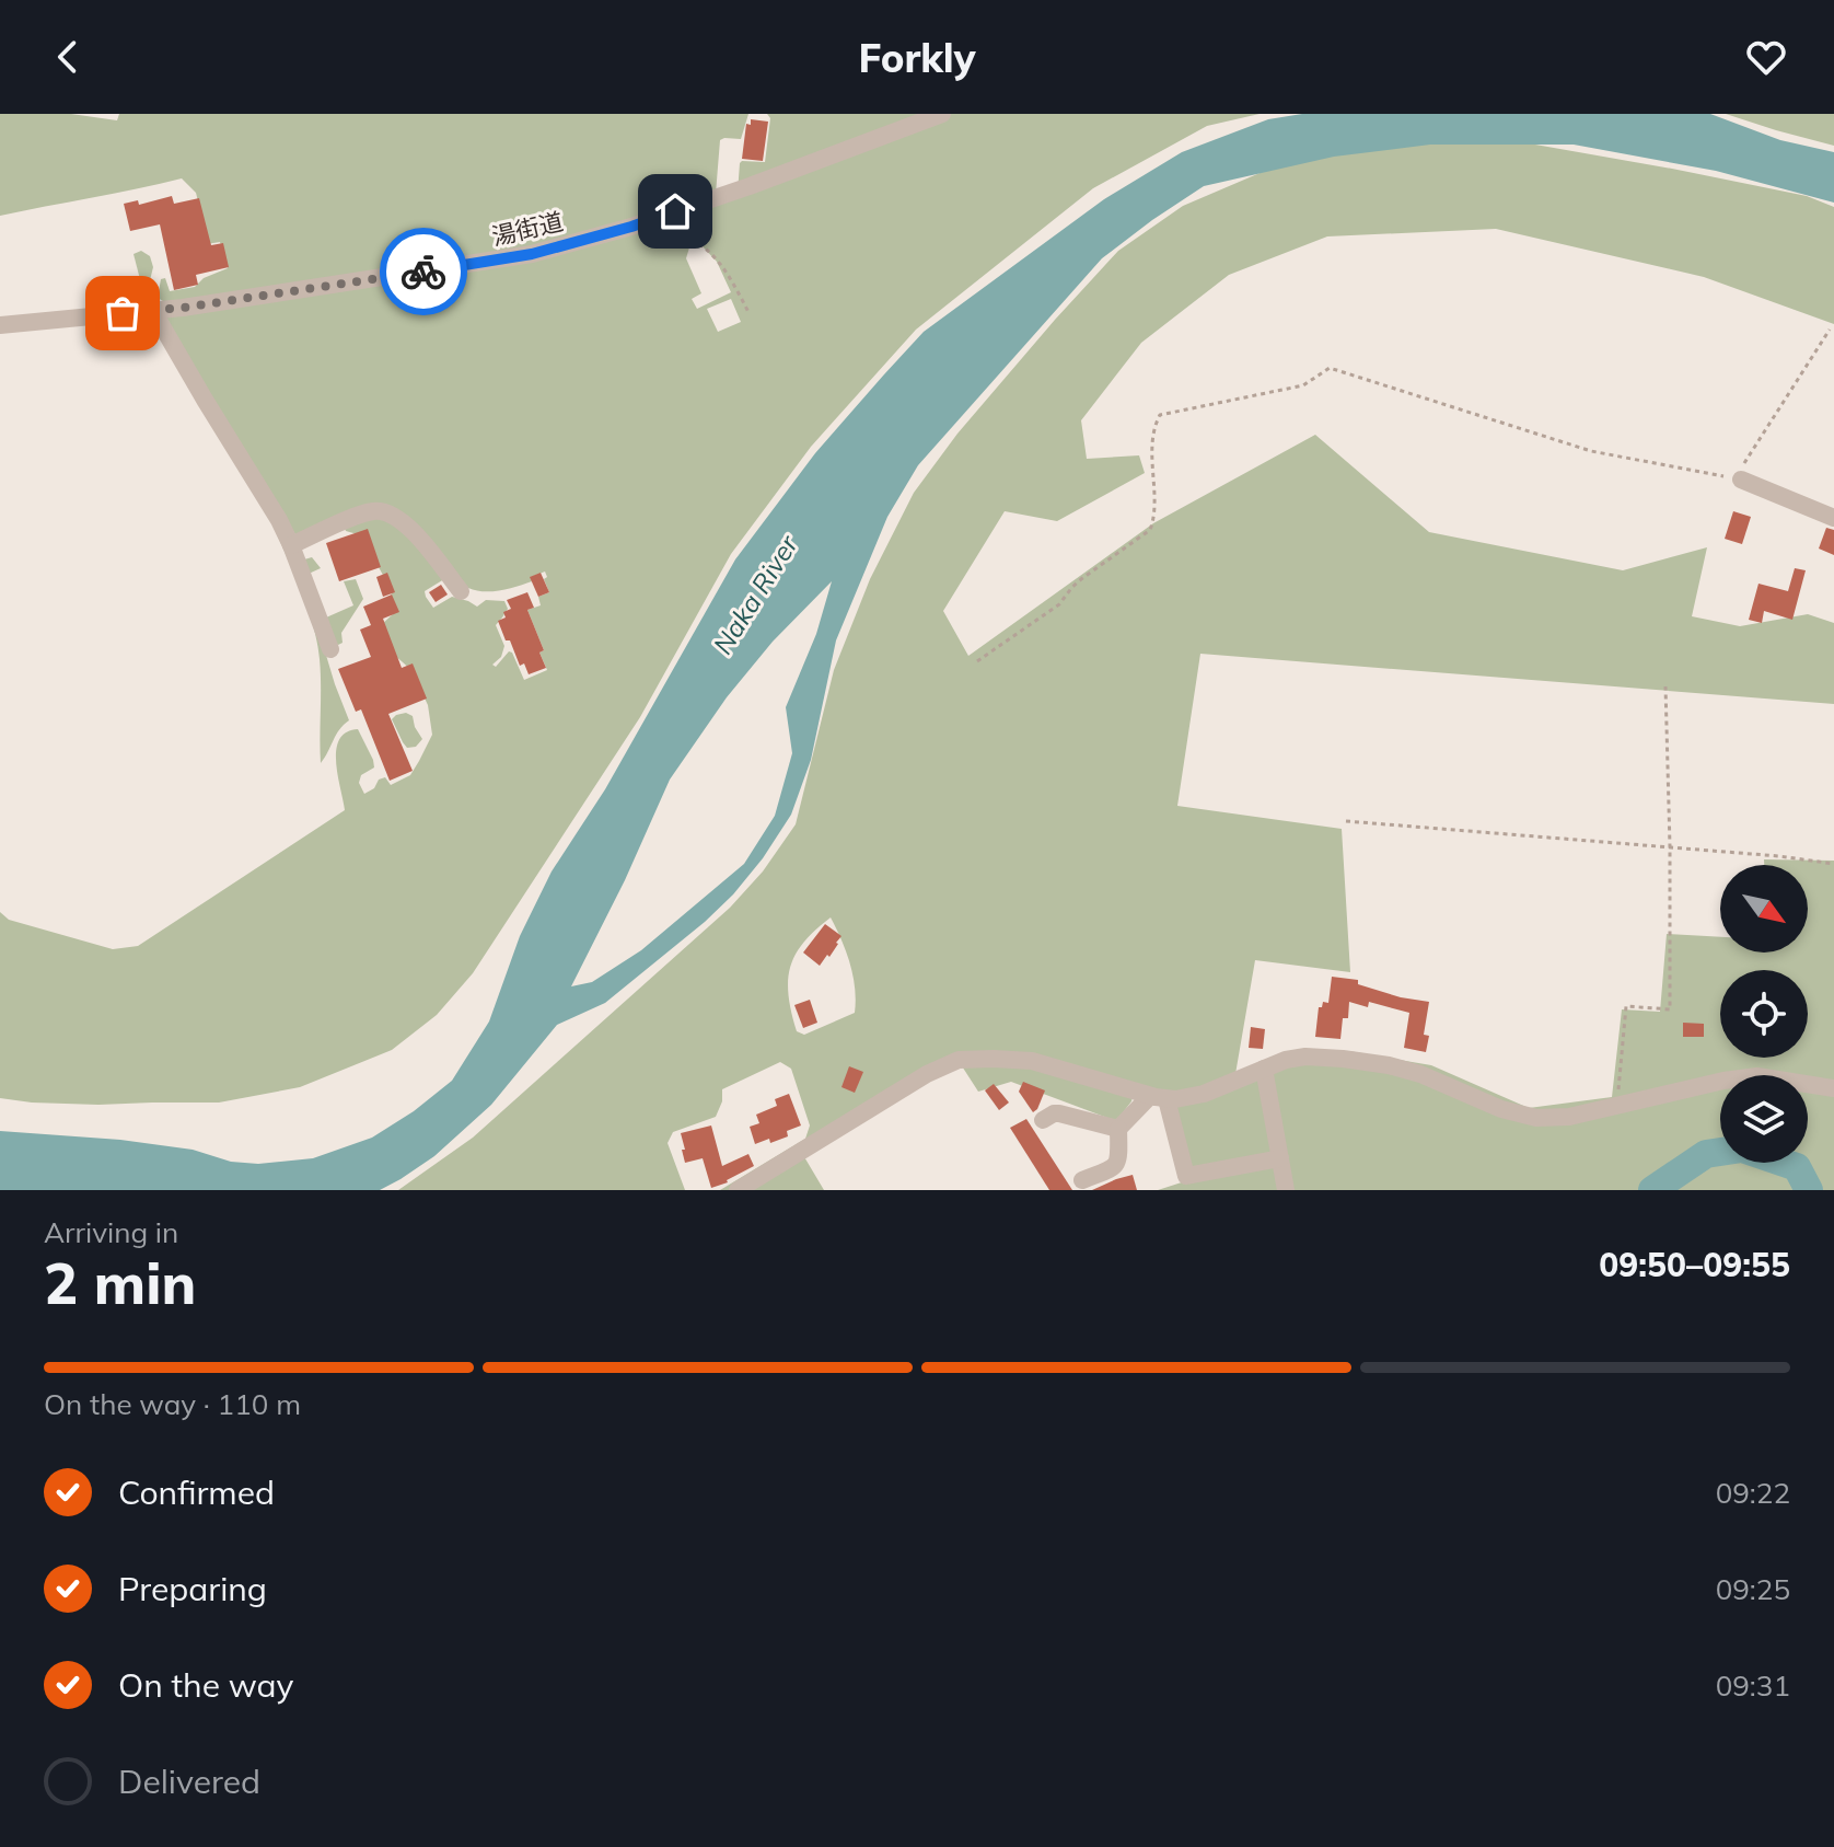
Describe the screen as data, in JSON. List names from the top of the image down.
{
  "streets": {
    "street": ["湯街道"]
  },
  "water": ["Naka River"],
  "north": "bottom right",
  "page": {
    "header": "Forkly",
    "heading": ["2 min", "Arriving in", "09:50–09:55"],
    "bar": "On the way · 110 m",
    "list": [
      ["Confirmed", "09:22"],
      ["Preparing", "09:25"],
      ["On the way", "09:31"],
      "Delivered"
    ]
  }
}
